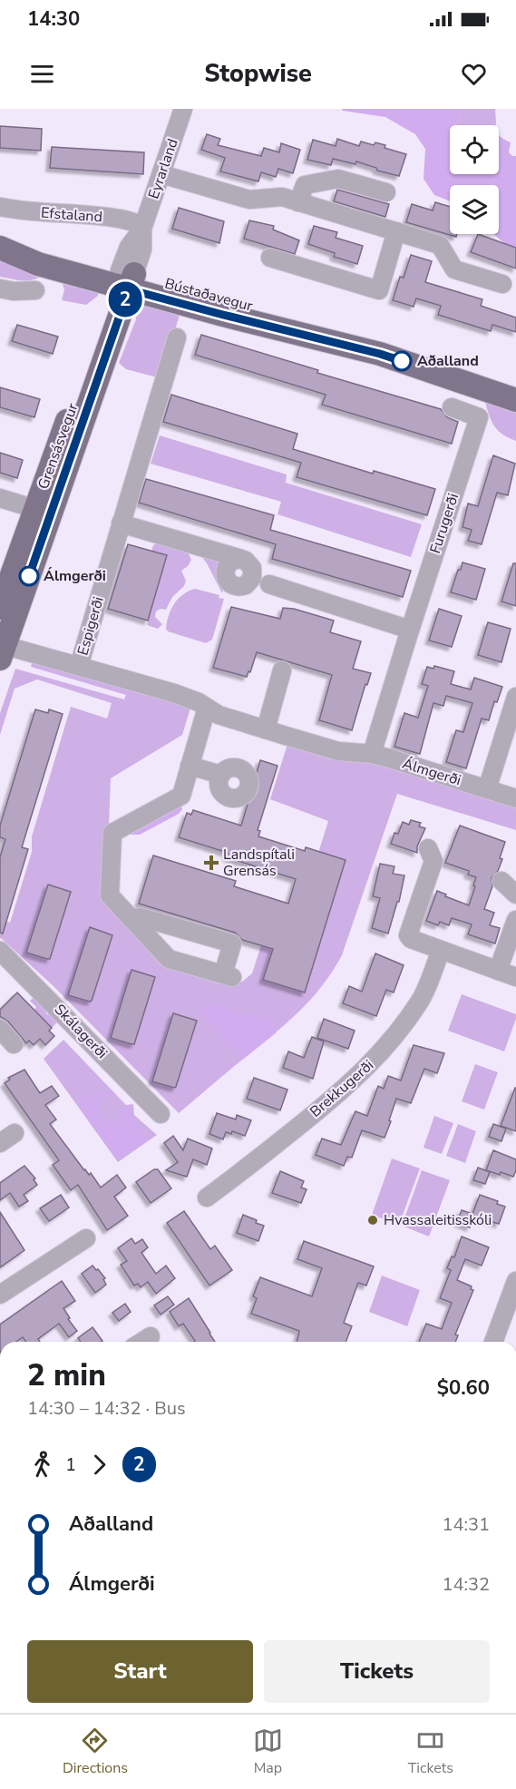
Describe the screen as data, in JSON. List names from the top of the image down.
{
  "streets": {
    "main road": ["Bústaðavegur", "Grensásvegur"],
    "street": [
      "Eyrarland",
      "Efstaland",
      "Furugerði",
      "Espigerði",
      "Álmgerði",
      "Skálagerði",
      "Brekkugerði"
    ]
  },
  "crossings": [
    ["Eyrarland", "Efstaland"],
    ["Eyrarland", "Bústaðavegur"],
    ["Eyrarland", "Grensásvegur"],
    ["Bústaðavegur", "Grensásvegur"],
    ["Grensásvegur", "Álmgerði"],
    ["Furugerði", "Álmgerði"],
    ["Espigerði", "Álmgerði"]
  ],
  "places": {
    "other": ["Aðalland", "Álmgerði", "Hvassaleitisskóli"],
    "health": ["Landspítali Grensás"]
  },
  "lines": ["bus line 2"],
  "page": {
    "status": "14:30",
    "header": "Stopwise",
    "on_map": "2",
    "heading": ["2 min", "14:30 – 14:32 · Bus", "$0.60"],
    "legs": ["1", "2"],
    "list": [
      {
        "name": "Aðalland",
        "value": "14:31"
      },
      {
        "name": "Álmgerði",
        "value": "14:32"
      }
    ],
    "buttons": ["Start", "Tickets"],
    "tabs": ["Directions", "Map", "Tickets"]
  }
}
